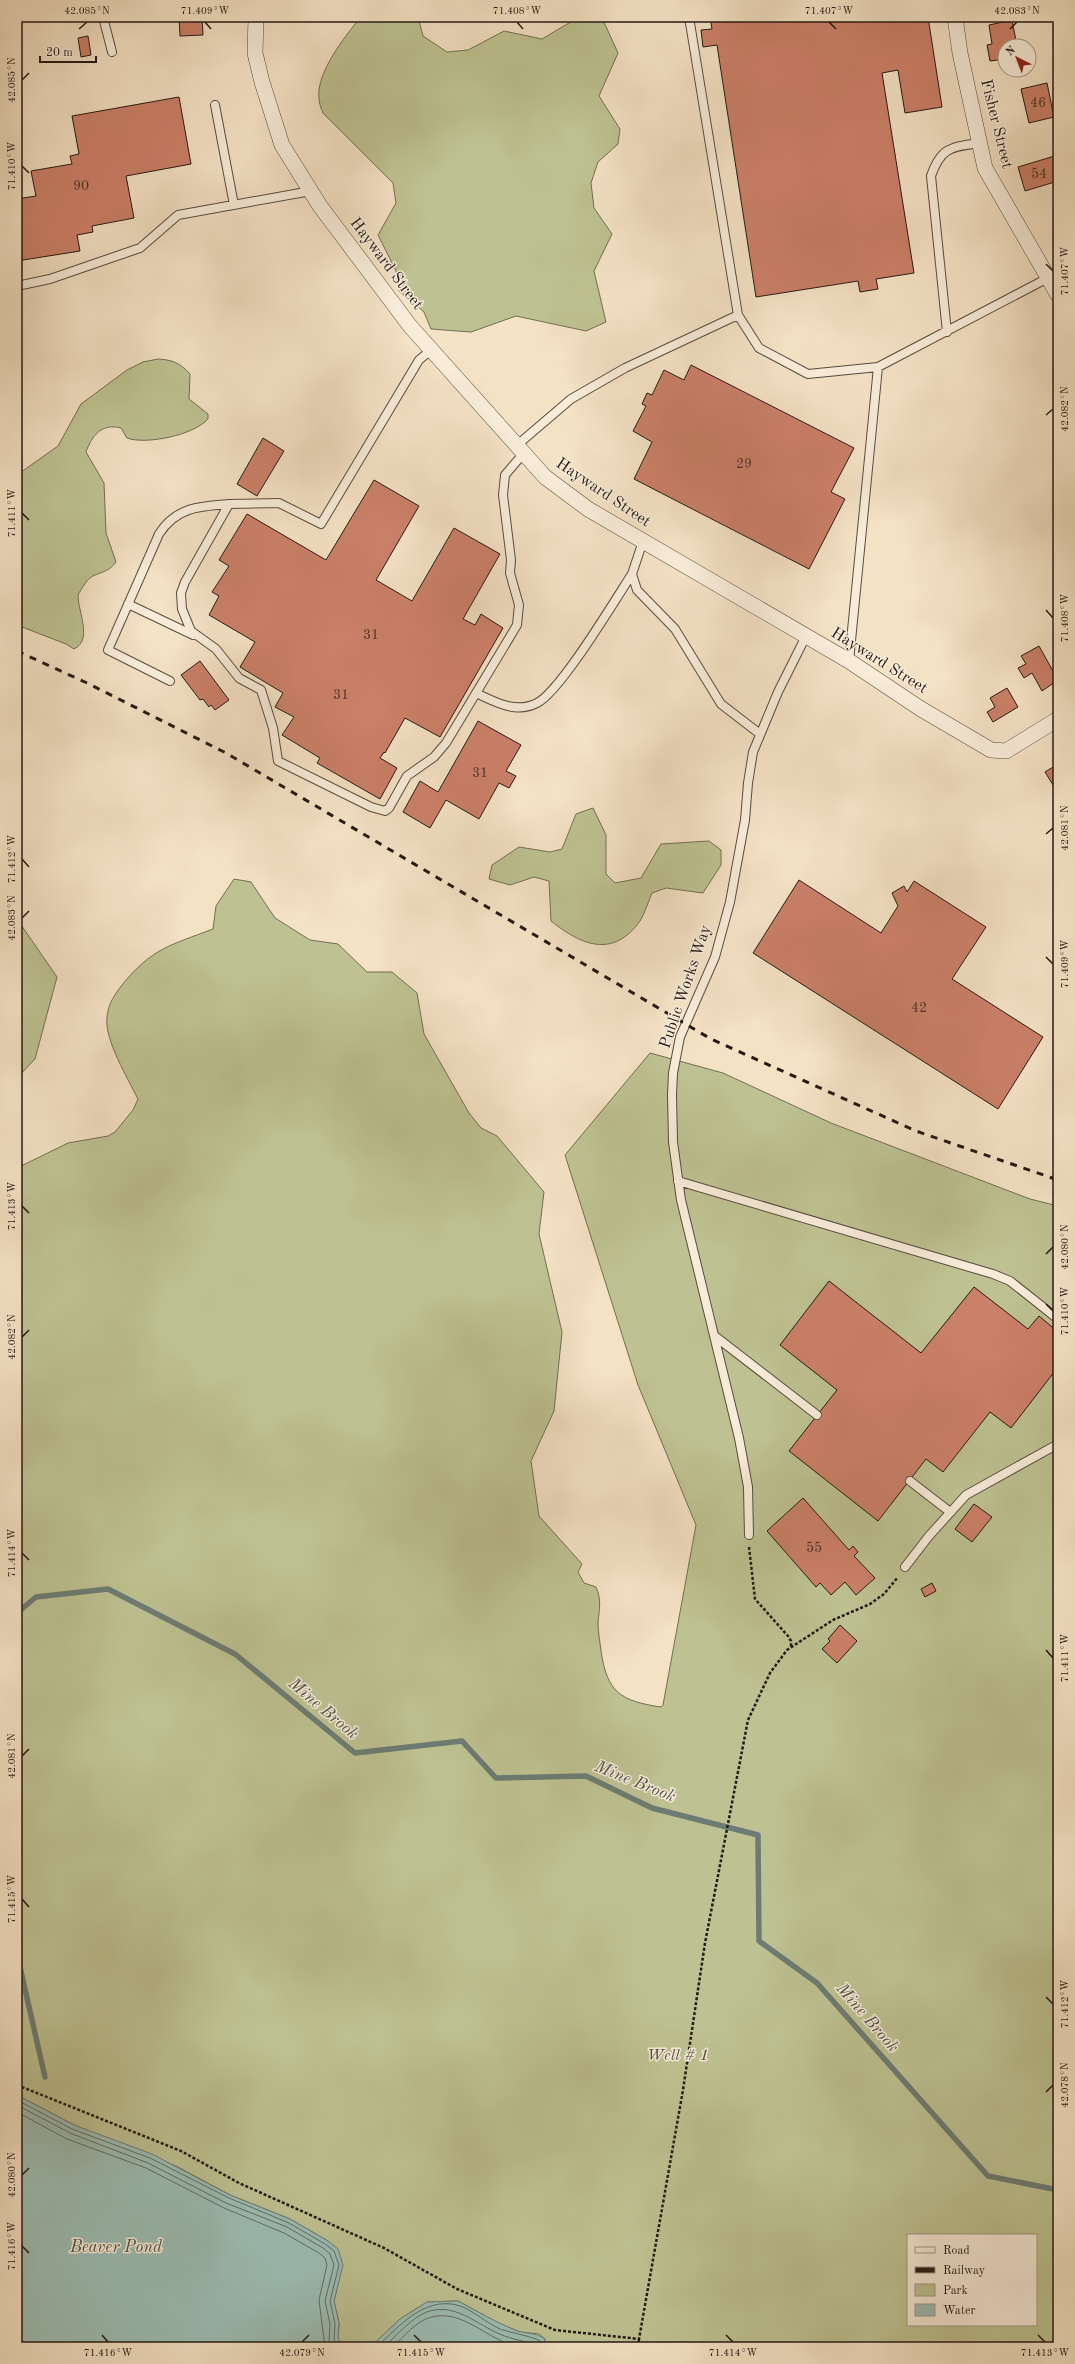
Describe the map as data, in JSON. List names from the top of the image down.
{
  "streets": {
    "street": ["Fisher Street", "Hayward Street"],
    "lane": ["Public Works Way"]
  },
  "crossings": [
    ["Hayward Street", "Public Works Way"]
  ],
  "water": ["Mine Brook", "Beaver Pond"],
  "parks": ["Well # 1"],
  "house_numbers": [
    "46",
    "54",
    "90",
    "29",
    "31",
    "31",
    "31",
    "42",
    "55"
  ],
  "legend": [
    "Road",
    "Railway",
    "Park",
    "Water"
  ],
  "scale_bar": "20 m",
  "north": "top left",
  "coordinates": [
    "42.085°N",
    "71.409°W",
    "71.408°W",
    "71.407°W",
    "42.083°N",
    "71.410°W",
    "42.082°N",
    "71.411°W",
    "42.081°N",
    "71.412°W",
    "71.413°W",
    "42.080°N",
    "71.414°W",
    "71.415°W",
    "42.078°N",
    "71.416°W",
    "42.079°N"
  ]
}
